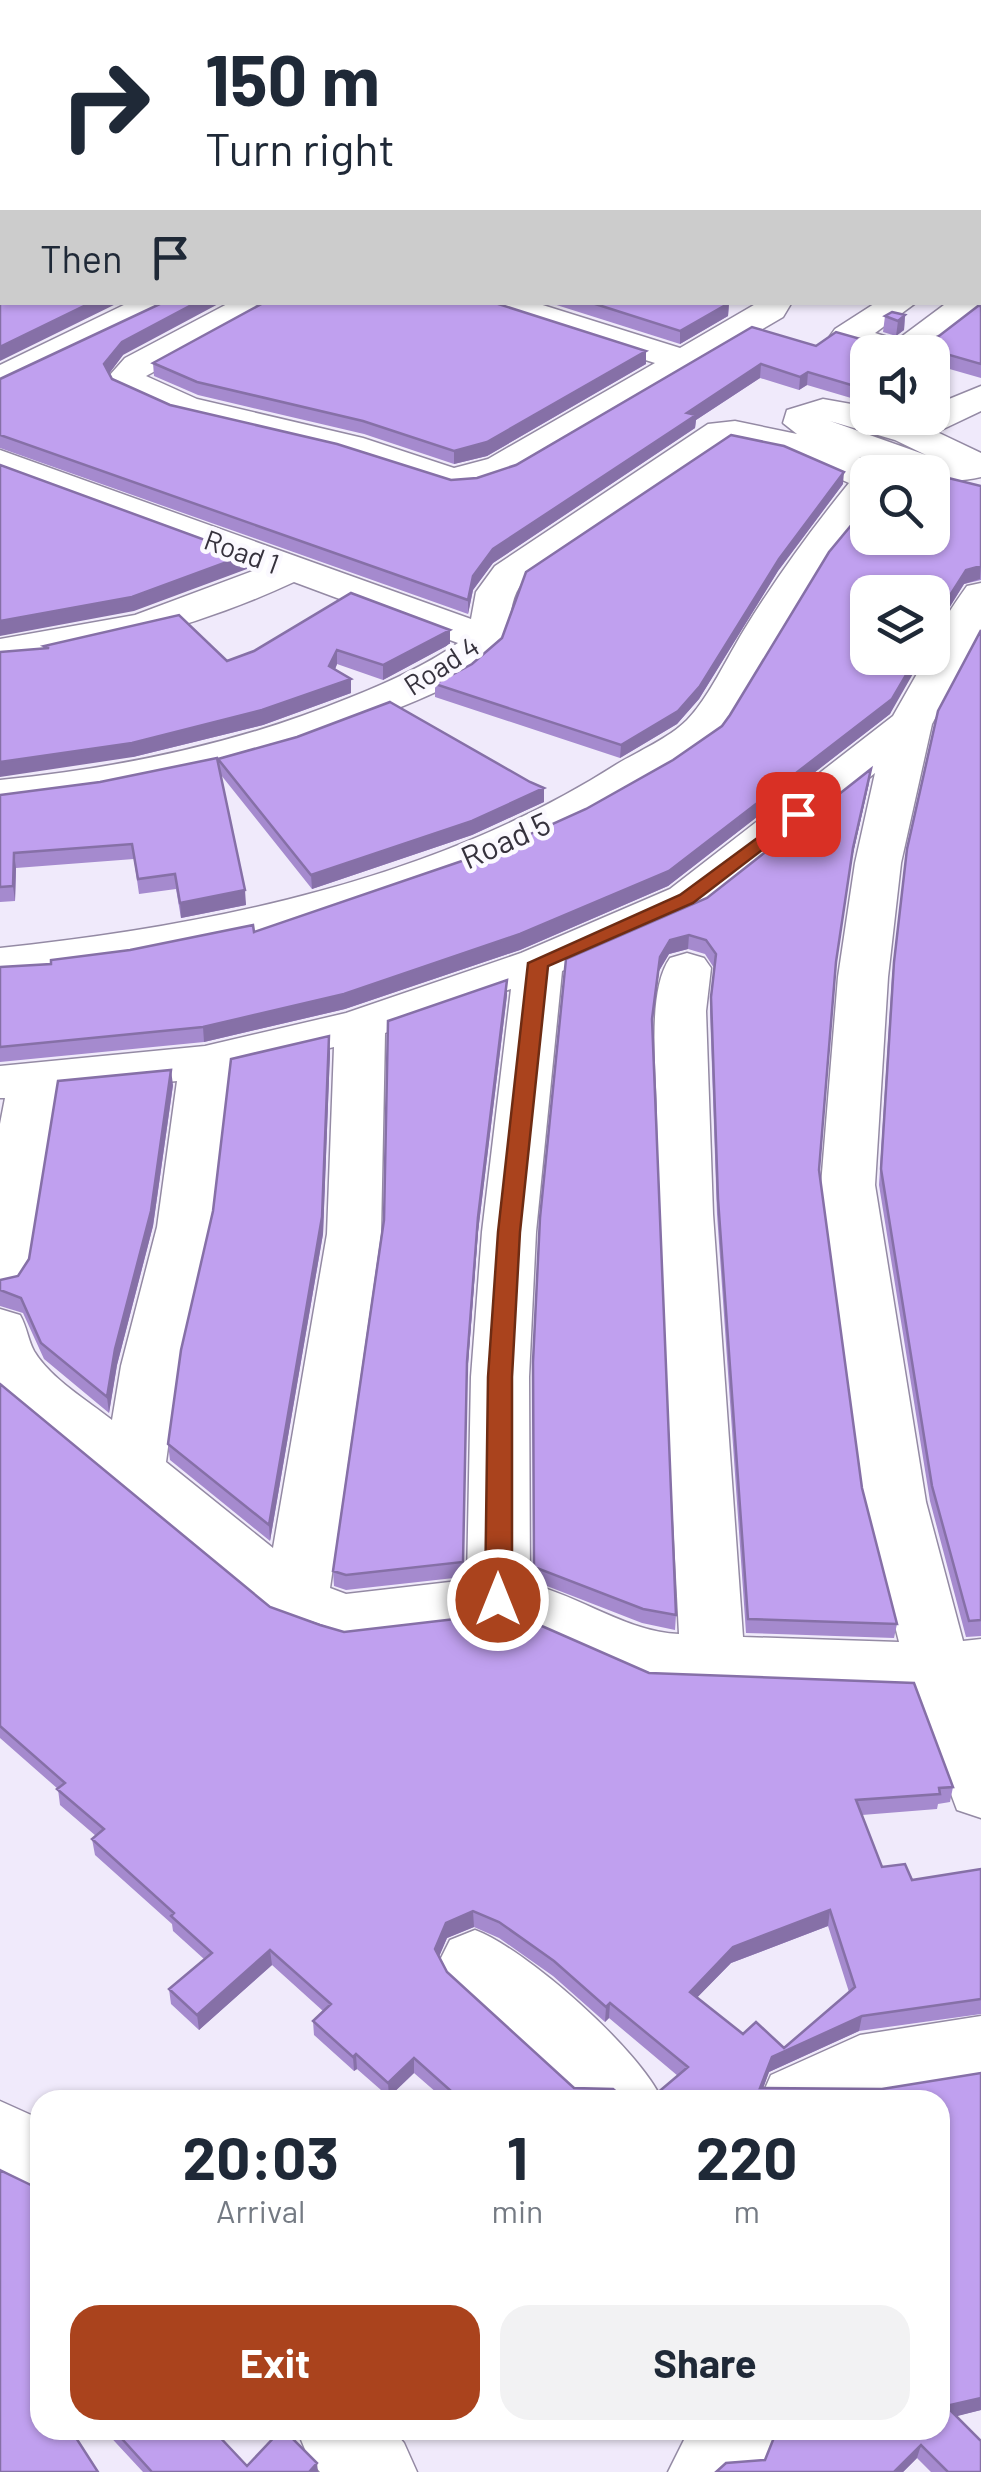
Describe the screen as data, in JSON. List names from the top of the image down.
{
  "streets": {
    "main road": ["Road 1", "Road 4", "Road 5"]
  },
  "crossings": [
    ["Road 1", "Road 4"],
    ["Road 4", "Road 5"]
  ],
  "page": {
    "turn": ["150 m", "Turn right"],
    "then": "Then",
    "eta": [
      "20:03",
      "Arrival",
      "1",
      "min",
      "220",
      "m"
    ],
    "buttons": ["Exit", "Share"]
  }
}
